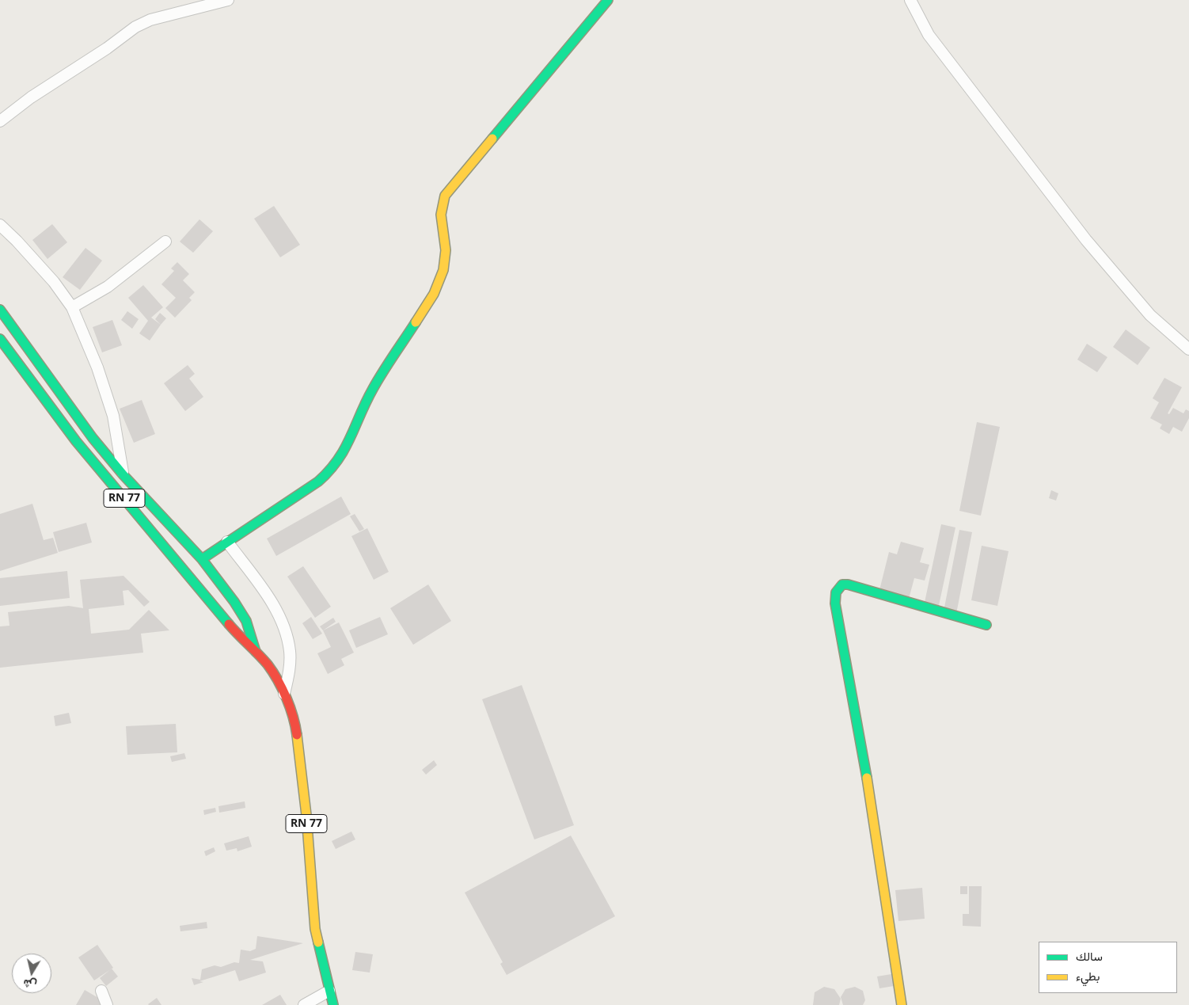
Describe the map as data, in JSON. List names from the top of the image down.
{
  "streets": {
    "street": ["RN 77"]
  },
  "legend": ["سالك", "بطيء"],
  "north": "bottom"
}
